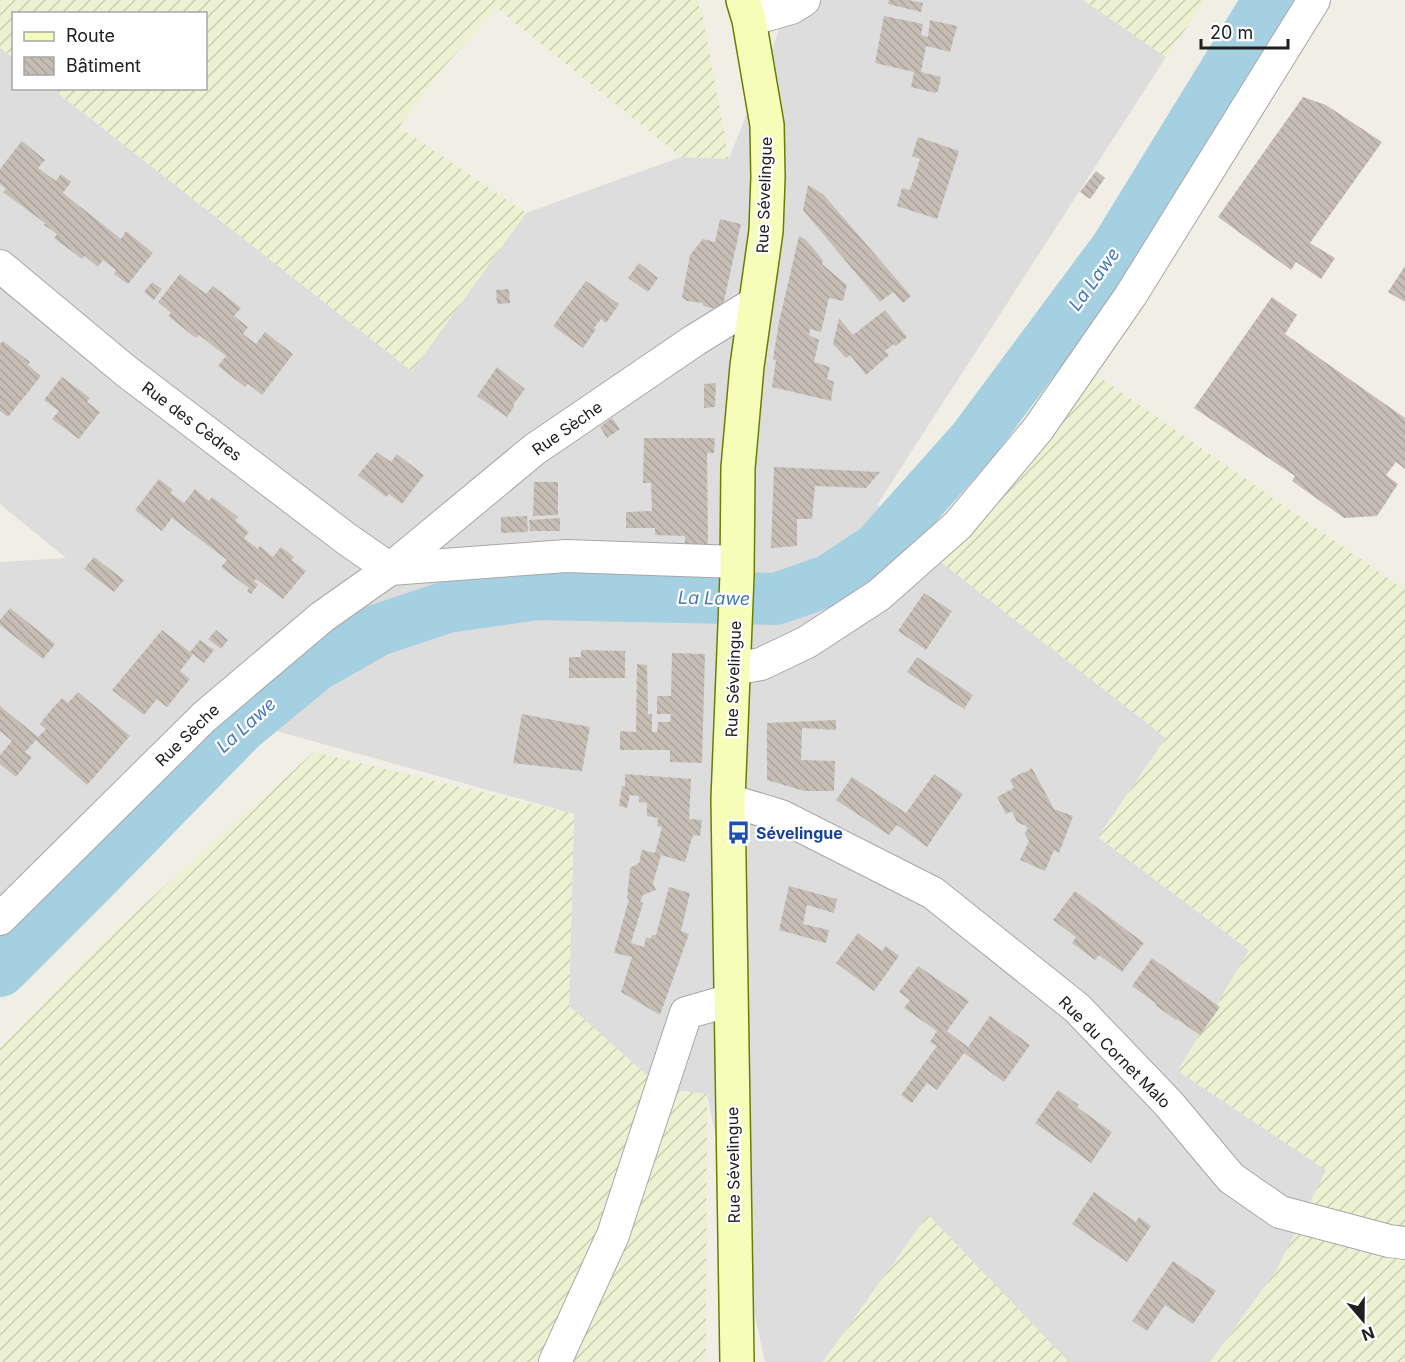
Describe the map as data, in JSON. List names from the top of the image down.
{
  "streets": {
    "main road": ["Rue Sévelingue"],
    "street": ["Rue des Cèdres", "Rue Sèche", "Rue du Cornet Malo"]
  },
  "crossings": [
    ["Rue Sévelingue", "Rue Sèche"],
    ["Rue Sévelingue", "Rue du Cornet Malo"],
    ["Rue des Cèdres", "Rue Sèche"]
  ],
  "water": ["La Lawe"],
  "places": {
    "bus stop": ["Sévelingue"]
  },
  "legend": ["Route", "Bâtiment"],
  "scale_bar": "20 m",
  "north": "bottom"
}
